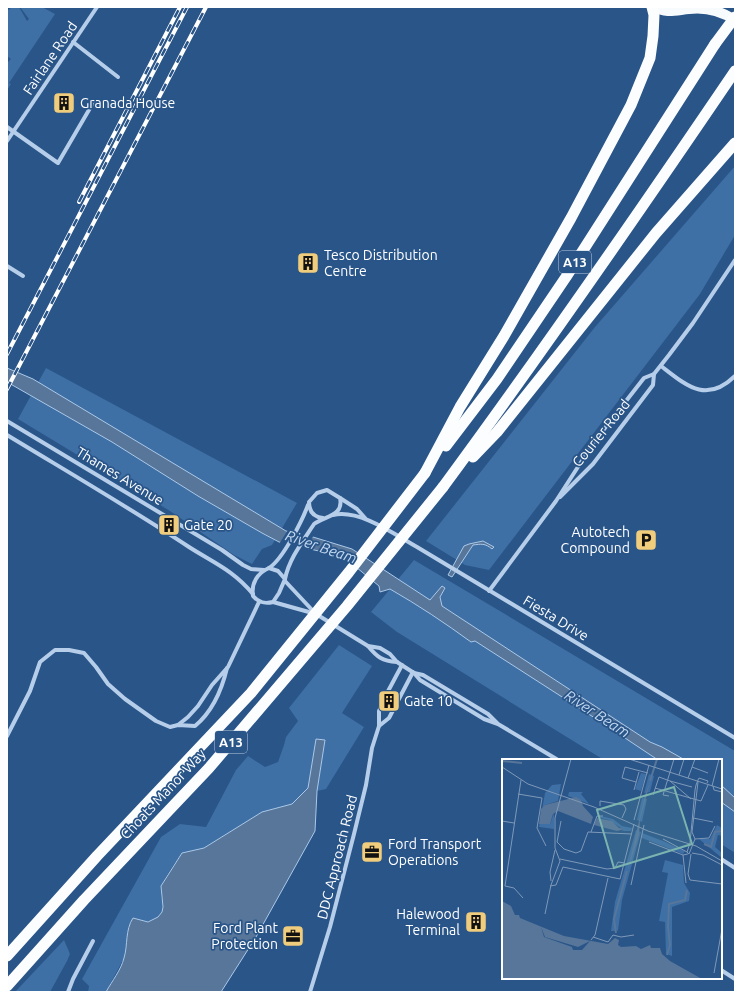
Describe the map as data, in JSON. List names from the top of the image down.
{
  "streets": {
    "highway": ["A13", "Choats Manor Way"],
    "street": [
      "Fairlane Road",
      "Courier Road",
      "Thames Avenue",
      "Fiesta Drive",
      "DDC Approach Road"
    ]
  },
  "crossings": [
    ["A13", "Choats Manor Way"],
    ["Courier Road", "Fiesta Drive"]
  ],
  "water": ["River Beam"],
  "places": {
    "building": [
      "Granada House",
      "Tesco Distribution Centre",
      "Gate 20",
      "Gate 10",
      "Halewood Terminal"
    ],
    "parking": ["Autotech Compound"],
    "office": ["Ford Transport Operations", "Ford Plant Protection"]
  }
}
